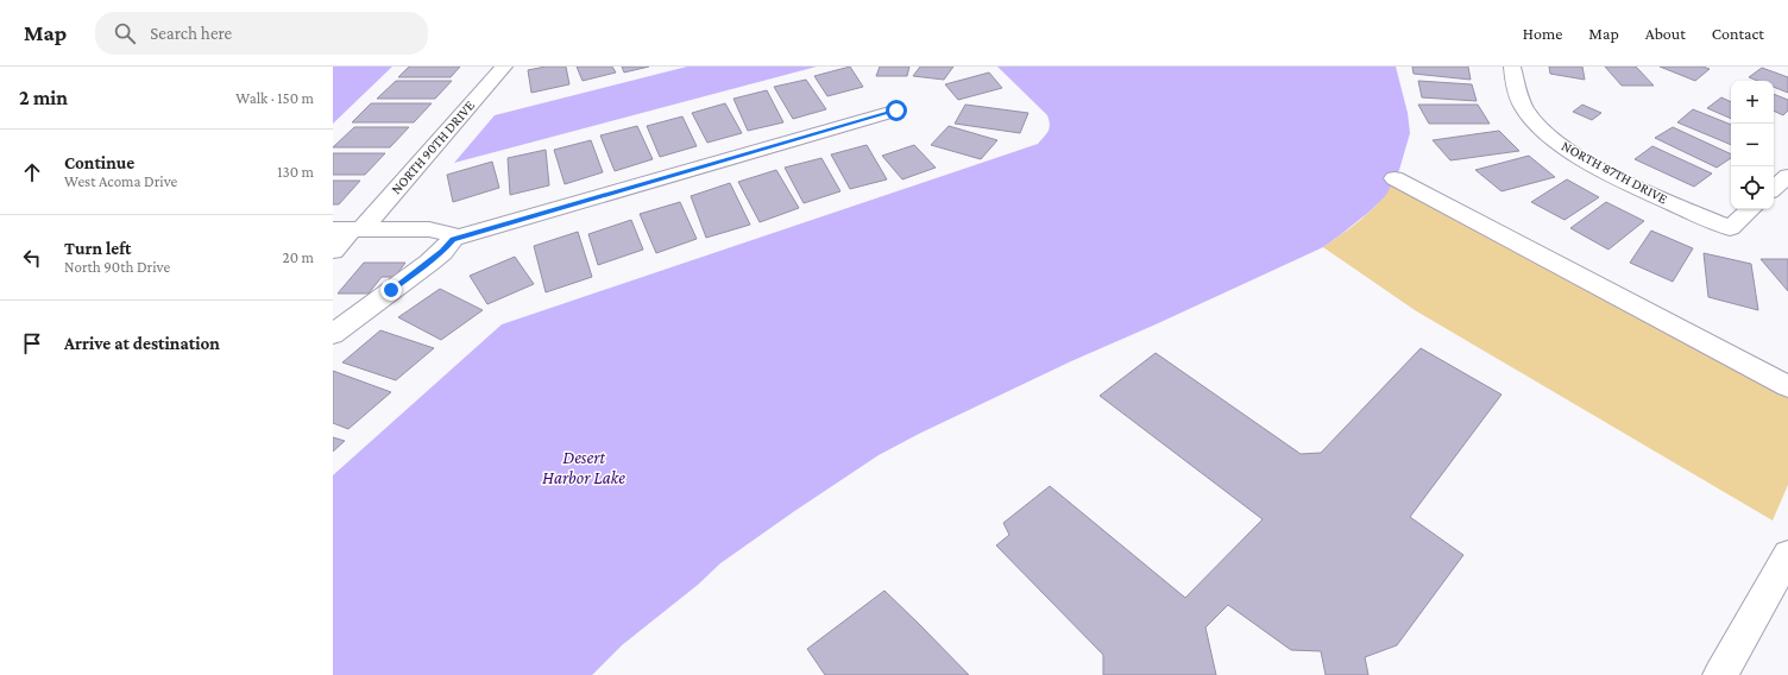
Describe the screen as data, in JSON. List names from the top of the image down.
{
  "streets": {
    "street": ["NORTH 90TH DRIVE", "NORTH 87TH DRIVE"]
  },
  "water": ["Desert Harbor Lake"],
  "page": {
    "header": "Map",
    "search": "Search here",
    "nav": [
      "Home",
      "Map",
      "About",
      "Contact"
    ],
    "heading": ["2 min", "Walk · 150 m"],
    "map_buttons": ["+", "−"],
    "list": [
      ["Continue", "West Acoma Drive", "130 m"],
      ["Turn left", "North 90th Drive", "20 m"],
      "Arrive at destination"
    ]
  }
}
